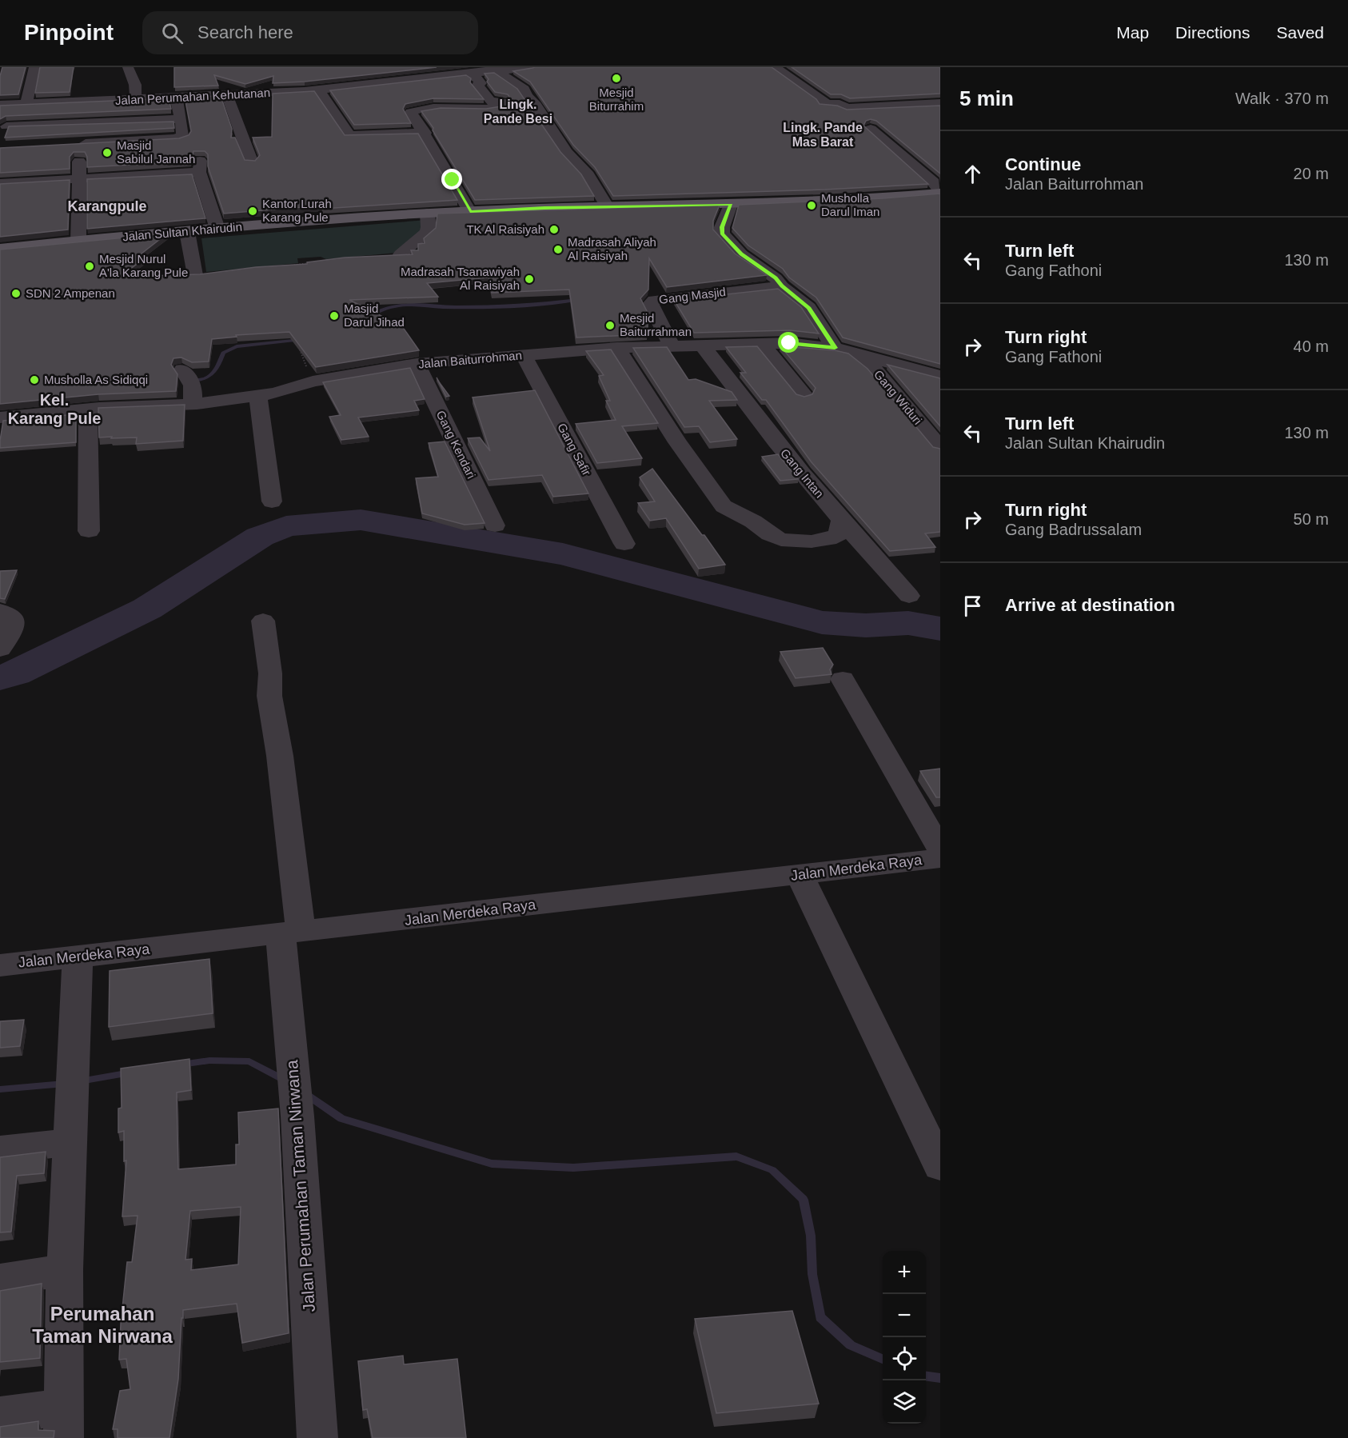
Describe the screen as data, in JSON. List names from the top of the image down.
{
  "streets": {
    "main road": ["Jalan Sultan Khairudin"],
    "street": [
      "Jalan Perumahan Kehutanan",
      "Gang Masjid",
      "Jalan Baiturrohman",
      "Gang Widuri",
      "Gang Kendari",
      "Gang Safir",
      "Gang Intan",
      "Jalan Merdeka Raya",
      "Jalan Perumahan Taman Nirwana"
    ]
  },
  "crossings": [
    ["Gang Masjid", "Jalan Baiturrohman"],
    ["Jalan Baiturrohman", "Gang Widuri"],
    ["Jalan Baiturrohman", "Gang Kendari"],
    ["Jalan Baiturrohman", "Gang Safir"],
    ["Jalan Baiturrohman", "Gang Intan"],
    ["Jalan Merdeka Raya", "Jalan Perumahan Taman Nirwana"]
  ],
  "districts": [
    "Lingk. Pande Besi",
    "Lingk. Pande Mas Barat",
    "Karangpule",
    "Kel. Karang Pule",
    "Perumahan Taman Nirwana"
  ],
  "places": [
    "Mesjid Biturrahim",
    "Masjid Sabilul Jannah",
    "Musholla Darul Iman",
    "Kantor Lurah Karang Pule",
    "TK Al Raisiyah",
    "Madrasah Aliyah Al Raisiyah",
    "Mesjid Nurul A'la Karang Pule",
    "Madrasah Tsanawiyah Al Raisiyah",
    "SDN 2 Ampenan",
    "Masjid Darul Jihad",
    "Mesjid Baiturrahman",
    "Musholla As Sidiqqi"
  ],
  "page": {
    "header": "Pinpoint",
    "search": "Search here",
    "nav": ["Map", "Directions", "Saved"],
    "heading": ["5 min", "Walk · 370 m"],
    "list": [
      ["Continue", "Jalan Baiturrohman", "20 m"],
      ["Turn left", "Gang Fathoni", "130 m"],
      ["Turn right", "Gang Fathoni", "40 m"],
      ["Turn left", "Jalan Sultan Khairudin", "130 m"],
      ["Turn right", "Gang Badrussalam", "50 m"],
      "Arrive at destination"
    ],
    "map_buttons": ["+", "−"]
  }
}
